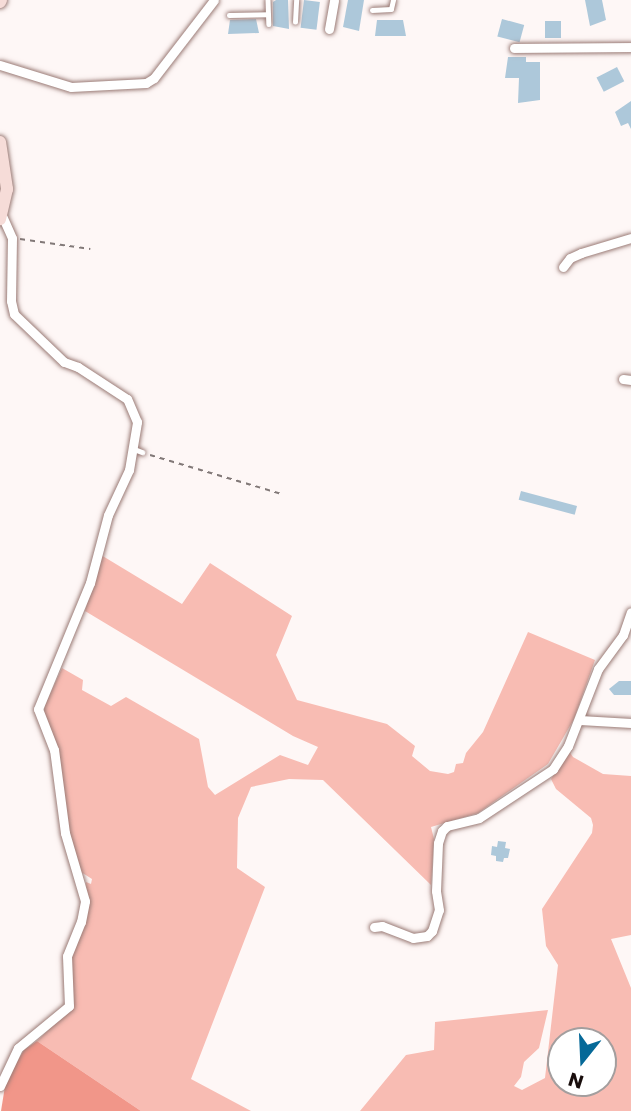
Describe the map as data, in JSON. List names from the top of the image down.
{
  "north": "bottom"
}
